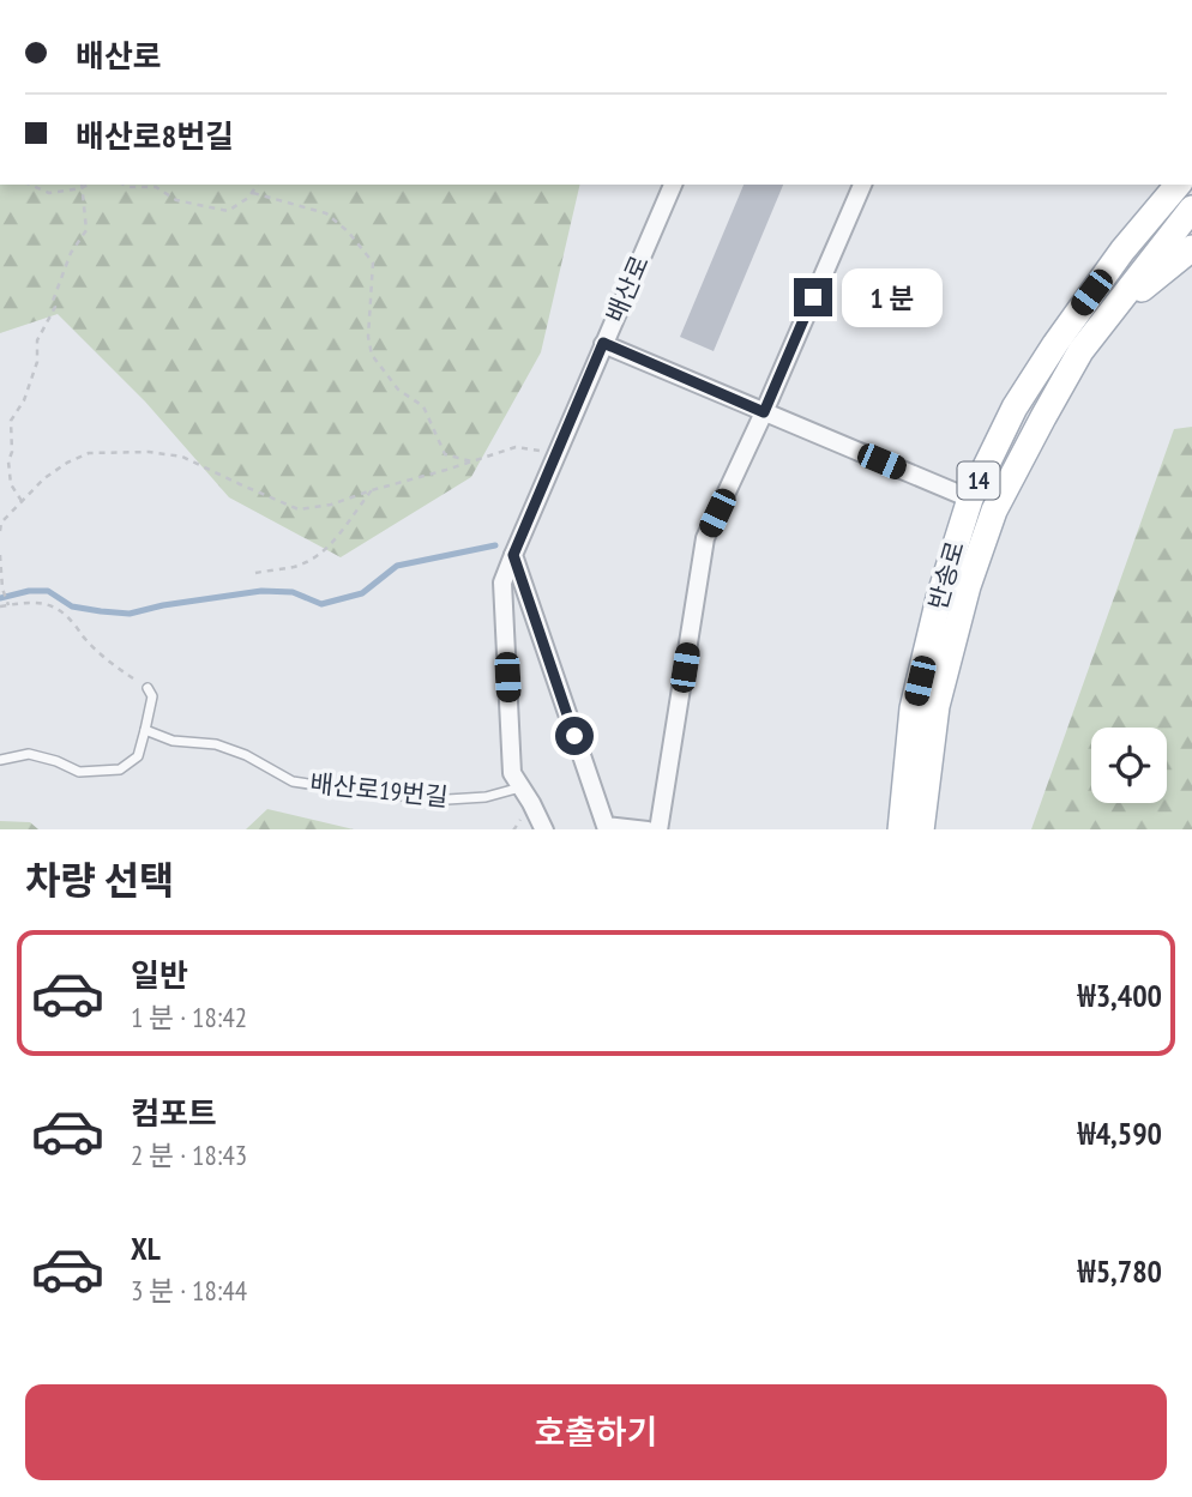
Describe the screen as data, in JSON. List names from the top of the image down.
{
  "streets": {
    "main road": ["14", "반송로"],
    "street": ["배산로"],
    "lane": ["배산로19번길"]
  },
  "page": {
    "banner": ["배산로", "배산로8번길"],
    "bubble": "1 분",
    "heading": "차량 선택",
    "list": [
      {
        "name": "일반",
        "note": "1 분 · 18:42",
        "value": "₩3,400"
      },
      {
        "name": "컴포트",
        "note": "2 분 · 18:43",
        "value": "₩4,590"
      },
      {
        "name": "XL",
        "note": "3 분 · 18:44",
        "value": "₩5,780"
      }
    ],
    "buttons": "호출하기"
  }
}
